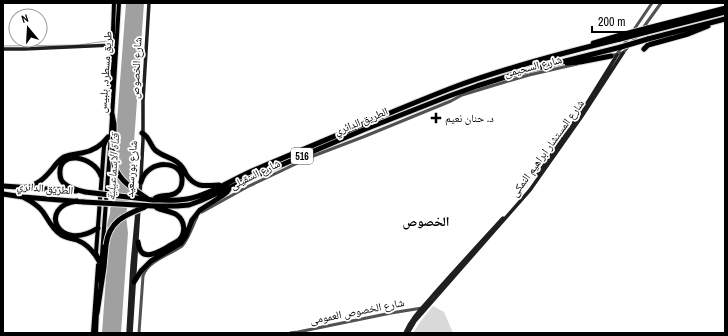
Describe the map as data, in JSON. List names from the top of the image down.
{
  "streets": {
    "highway": ["الطريق الدائري", "516"],
    "main road": [
      "شارع الخصوص",
      "طريق مسطرد, بلبيس",
      "شارع المستشار ابراهيم النمكى",
      "شارع بورسعيد"
    ],
    "street": ["شارع السحيمى", "شارع السقيلى", "شارع الخصوص العمومى"]
  },
  "crossings": [
    ["شارع السحيمى", "شارع المستشار ابراهيم النمكى"],
    ["شارع السحيمى", "شارع السقيلى"],
    ["شارع الخصوص", "شارع بورسعيد"],
    ["شارع المستشار ابراهيم النمكى", "شارع الخصوص العمومى"]
  ],
  "districts": ["الخصوص"],
  "water": ["قناة الإسماعيلية"],
  "places": {
    "health": ["د. حنان نعيم"]
  },
  "scale_bar": "200 m",
  "north": "top"
}
